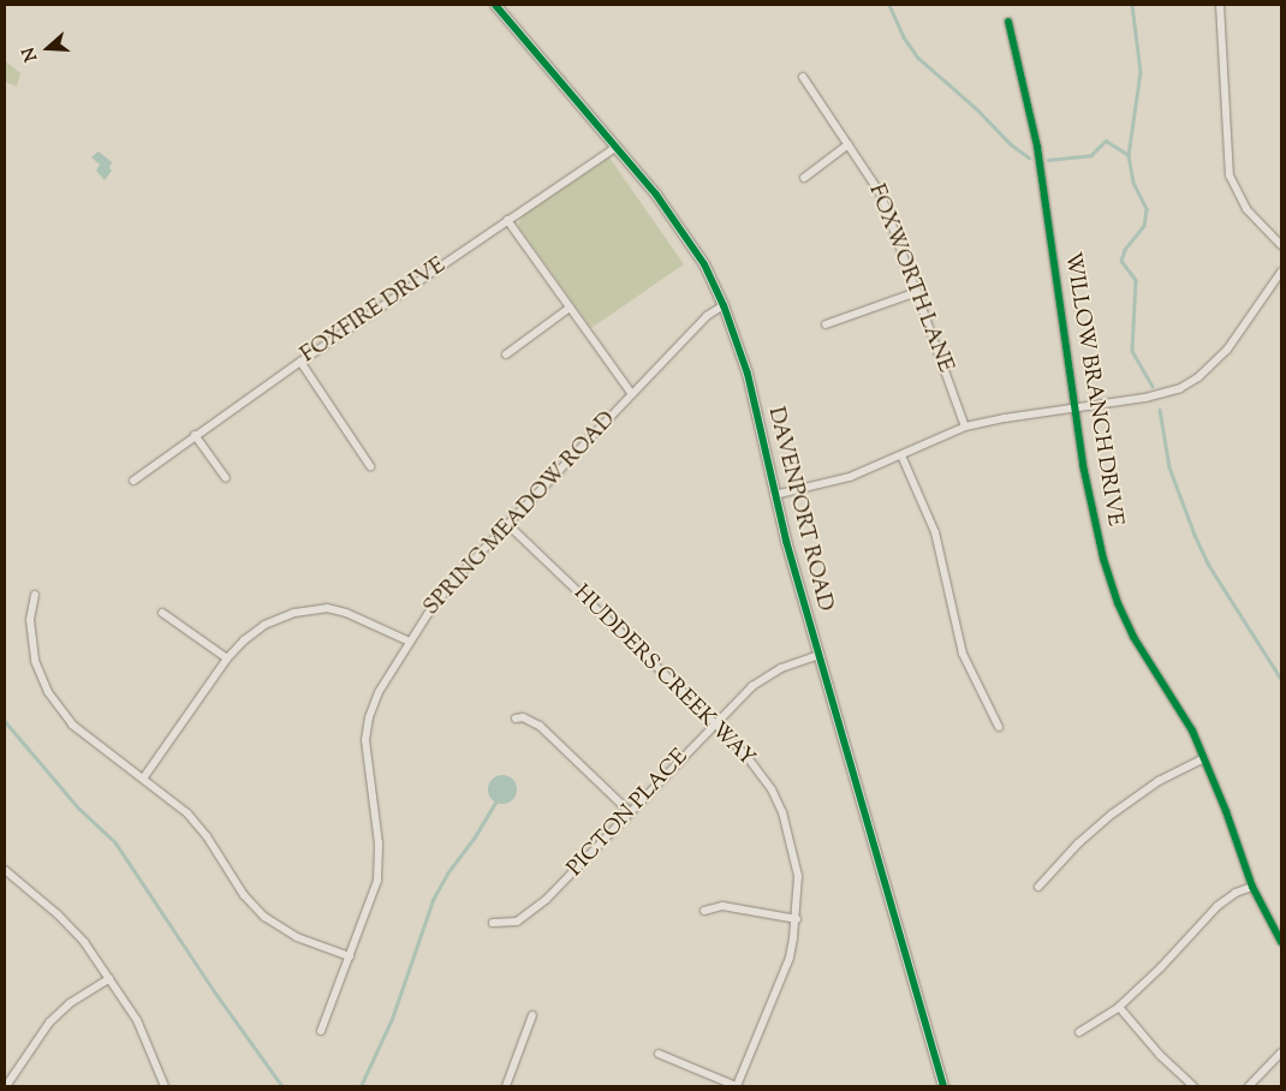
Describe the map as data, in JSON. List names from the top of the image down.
{
  "streets": {
    "street": [
      "FOXWORTH LANE",
      "FOXFIRE DRIVE",
      "WILLOW BRANCH DRIVE",
      "DAVENPORT ROAD",
      "SPRING MEADOW ROAD",
      "HUDDERS CREEK WAY",
      "PICTON PLACE"
    ]
  },
  "crossings": [
    ["FOXFIRE DRIVE", "DAVENPORT ROAD"],
    ["DAVENPORT ROAD", "SPRING MEADOW ROAD"],
    ["DAVENPORT ROAD", "PICTON PLACE"],
    ["SPRING MEADOW ROAD", "HUDDERS CREEK WAY"],
    ["HUDDERS CREEK WAY", "PICTON PLACE"]
  ],
  "north": "left"
}
